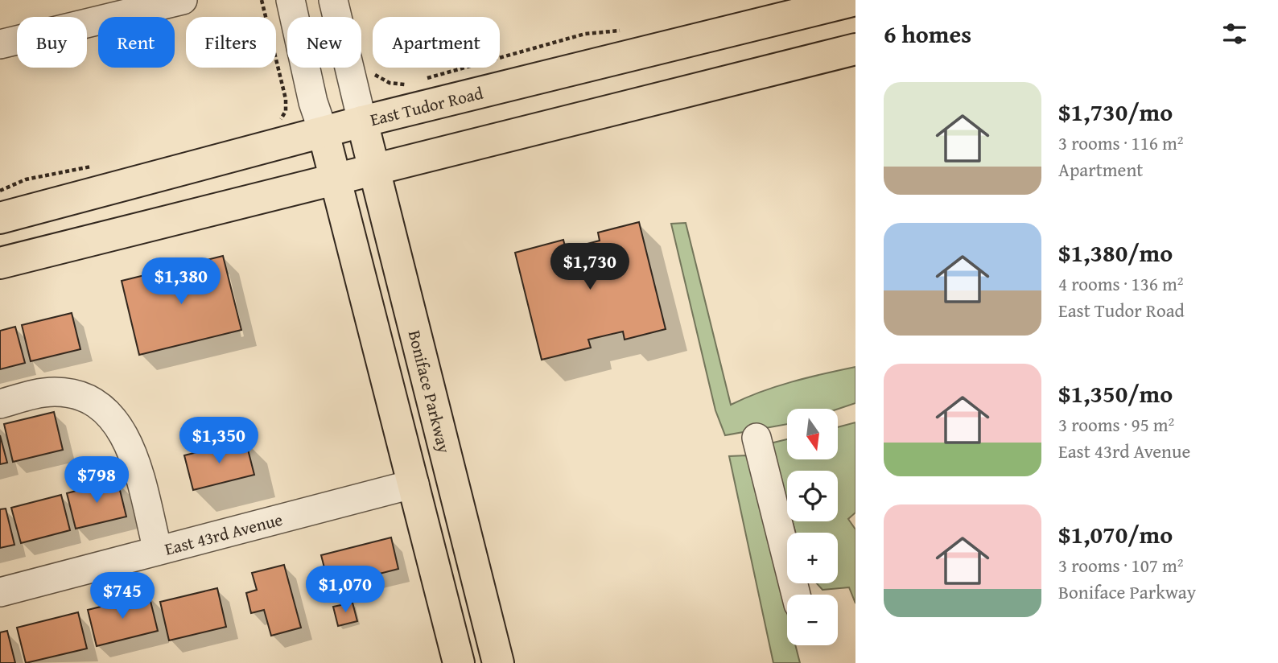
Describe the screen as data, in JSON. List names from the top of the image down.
{
  "streets": {
    "main road": ["East Tudor Road", "Boniface Parkway"],
    "street": ["East 43rd Avenue"]
  },
  "crossings": [
    ["East Tudor Road", "Boniface Parkway"]
  ],
  "north": "bottom",
  "page": {
    "heading": "6 homes",
    "chip": [
      "Buy",
      "Rent",
      "Filters",
      "New",
      "Apartment"
    ],
    "list": [
      {
        "name": "$1,730/mo",
        "note": "3 rooms · 116 m² · Apartment"
      },
      {
        "name": "$1,380/mo",
        "note": "4 rooms · 136 m² · East Tudor Road"
      },
      {
        "name": "$1,350/mo",
        "note": "3 rooms · 95 m² · East 43rd Avenue"
      },
      {
        "name": "$1,070/mo",
        "note": "3 rooms · 107 m² · Boniface Parkway"
      }
    ],
    "price": [
      "$1,730",
      "$1,380",
      "$1,350",
      "$798",
      "$1,070",
      "$745"
    ],
    "map_buttons": ["+", "−"]
  }
}
